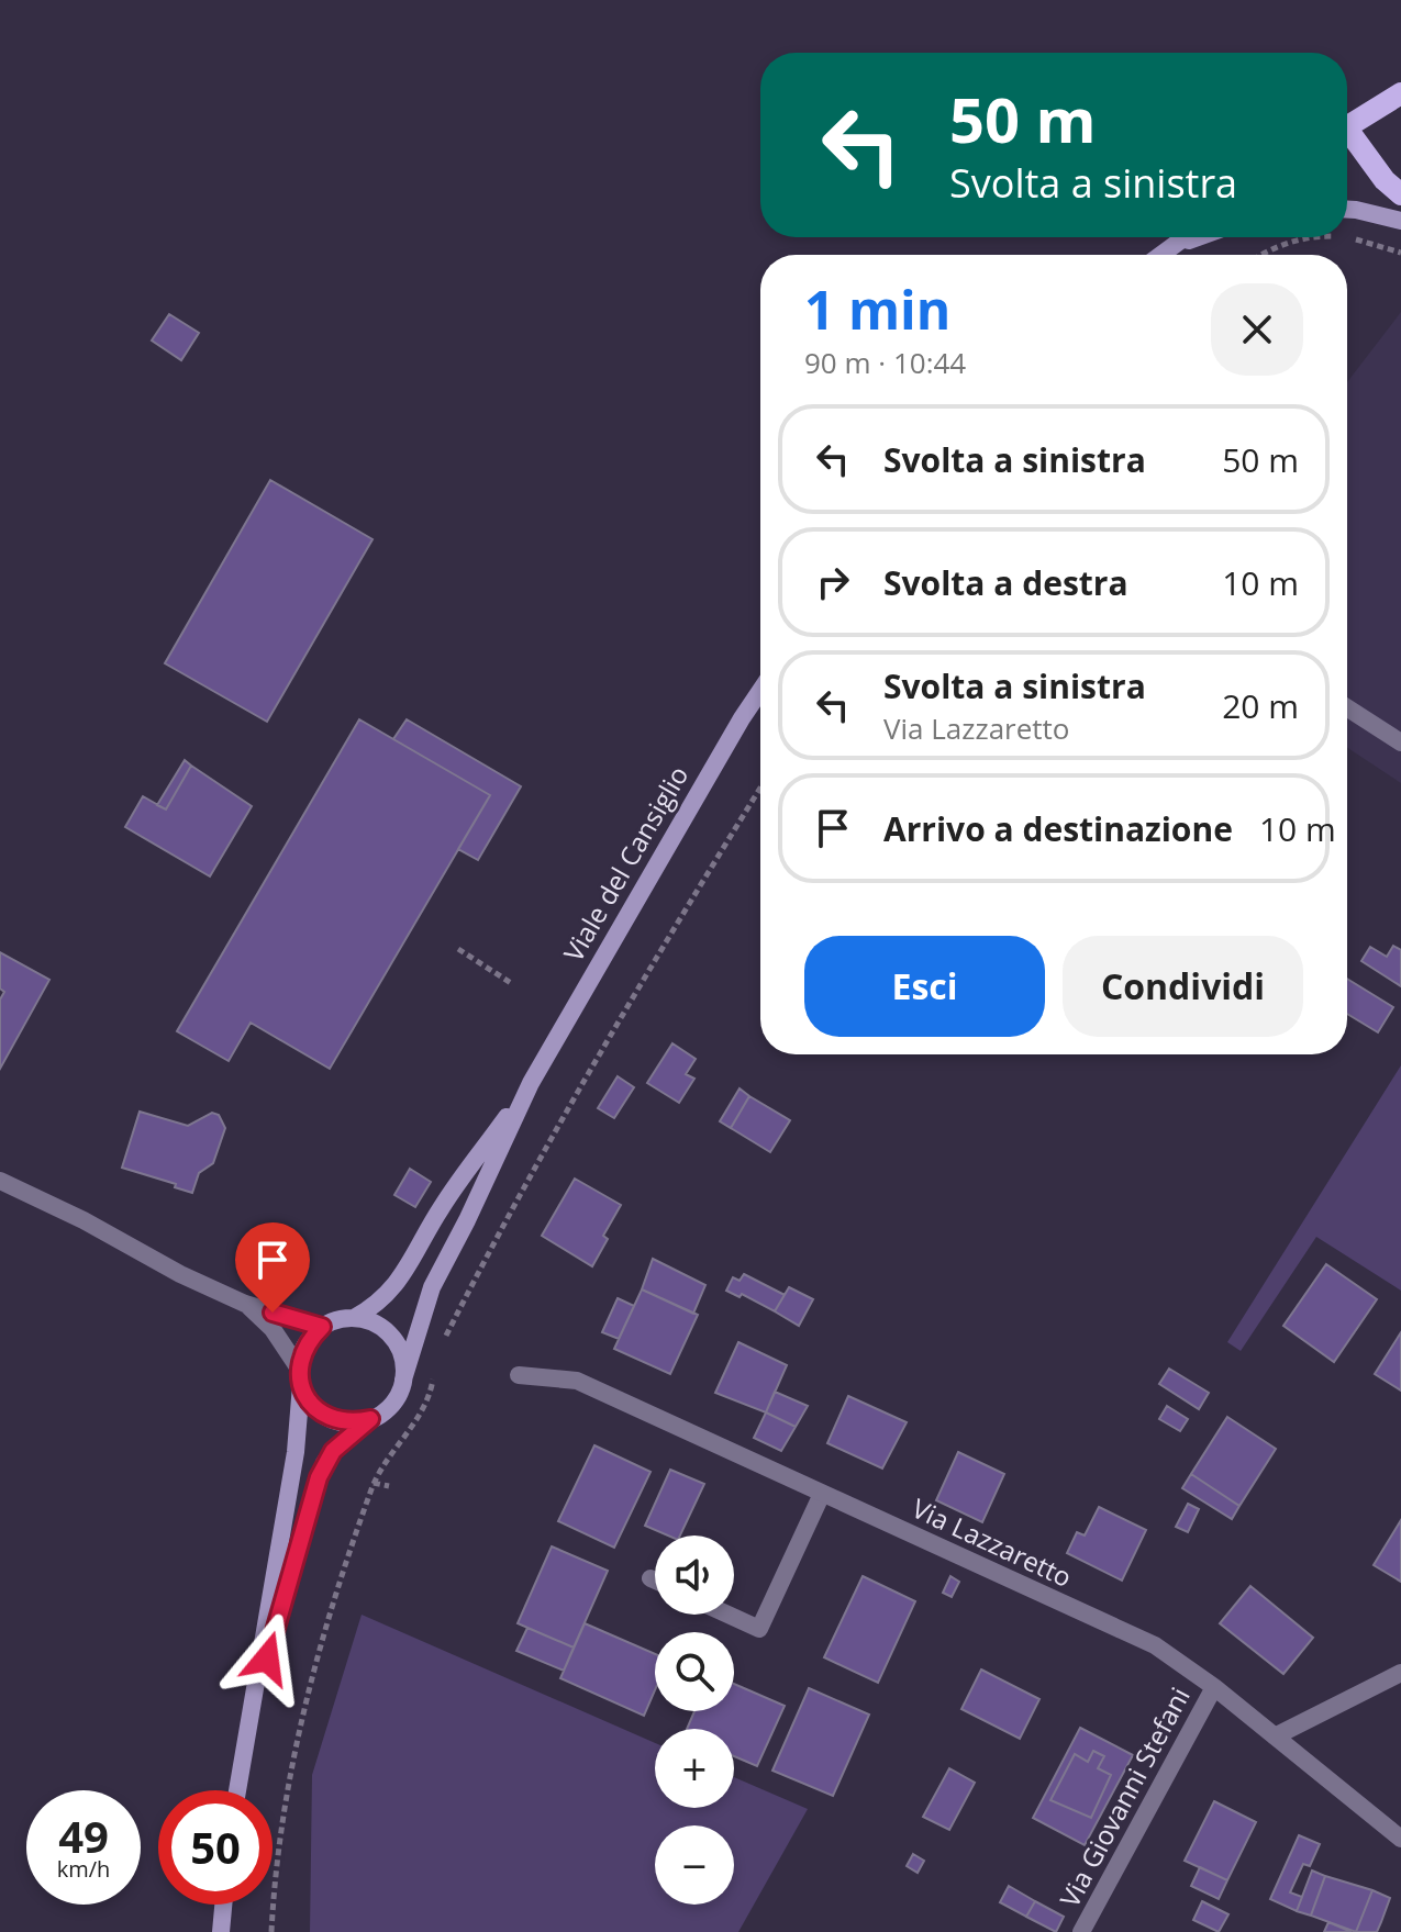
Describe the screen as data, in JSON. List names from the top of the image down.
{
  "streets": {
    "main road": ["Viale del Cansiglio"],
    "street": ["Via Lazzaretto", "Via Giovanni Stefani"]
  },
  "crossings": [
    ["Via Lazzaretto", "Via Giovanni Stefani"]
  ],
  "page": {
    "turn": ["50 m", "Svolta a sinistra"],
    "heading": ["1 min", "90 m · 10:44"],
    "list": [
      {
        "name": "Svolta a sinistra",
        "value": "50 m"
      },
      {
        "name": "Svolta a destra",
        "value": "10 m"
      },
      {
        "name": "Svolta a sinistra",
        "note": "Via Lazzaretto",
        "value": "20 m"
      },
      {
        "name": "Arrivo a destinazione",
        "value": "10 m"
      }
    ],
    "buttons": ["Esci", "Condividi"],
    "map_buttons": ["+", "−"],
    "speed": "49 km/h",
    "limit": "50"
  }
}
